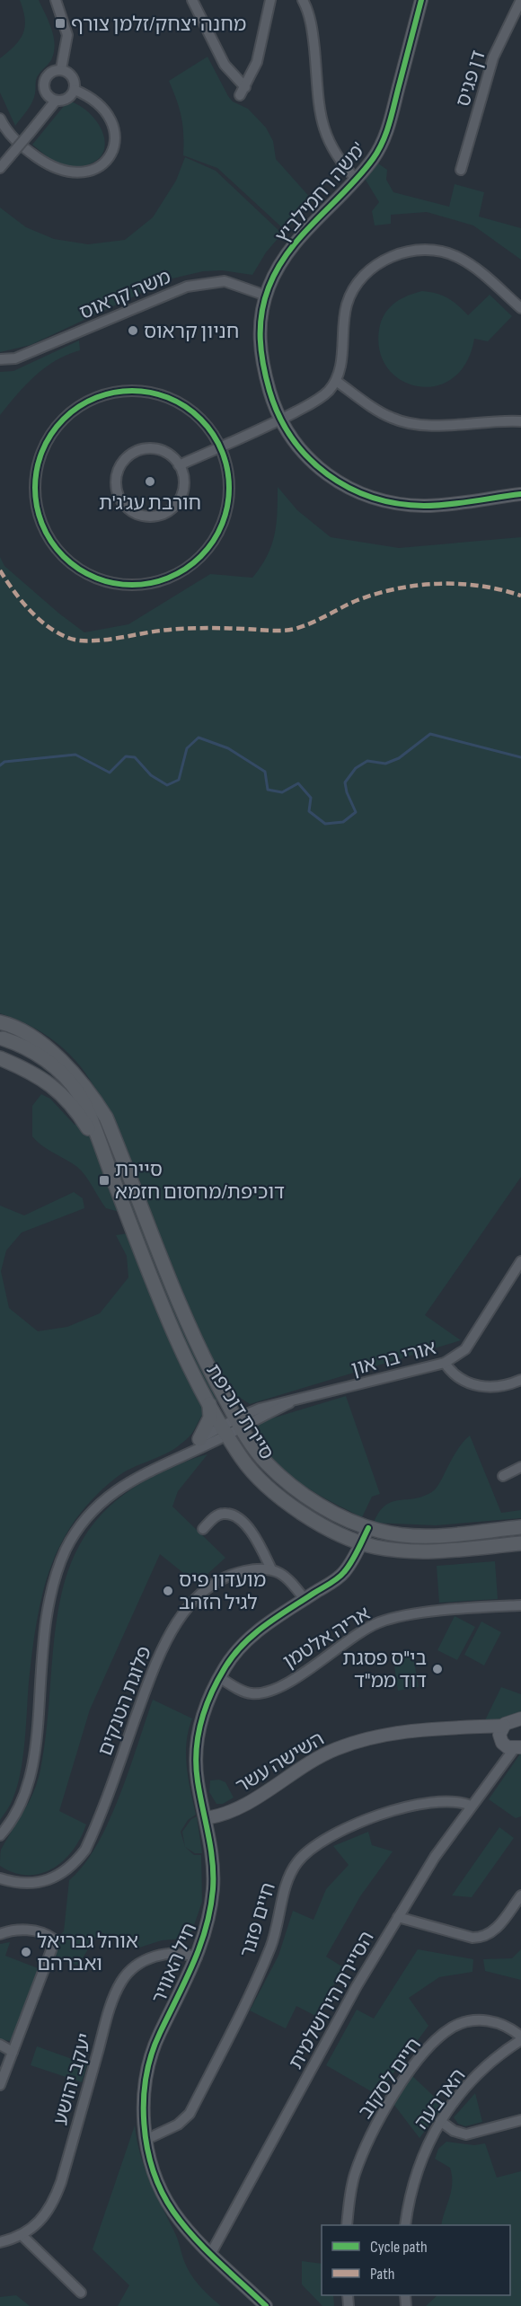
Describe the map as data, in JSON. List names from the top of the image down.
{
  "streets": {
    "main road": ["סיירת דוכיפת"],
    "street": [
      "דן פגיס",
      "משה רחמילביץ'",
      "משה קראוס",
      "אורי בר און",
      "אריה אלטמן",
      "פלוגת הטנקים",
      "השישה עשר",
      "חיים פזנר",
      "חיל האוויר",
      "הסיירת הירושלמית",
      "חיים לסקוב",
      "יעקב יהושע",
      "הארבעה"
    ]
  },
  "crossings": [
    ["משה רחמילביץ'", "משה קראוס"],
    ["אורי בר און", "סיירת דוכיפת"],
    ["סיירת דוכיפת", "חיל האוויר"],
    ["אריה אלטמן", "חיל האוויר"],
    ["השישה עשר", "חיל האוויר"],
    ["השישה עשר", "הסיירת הירושלמית"],
    ["חיים פזנר", "חיל האוויר"],
    ["חיים פזנר", "הסיירת הירושלמית"],
    ["חיל האוויר", "הסיירת הירושלמית"],
    ["חיל האוויר", "יעקב יהושע"],
    ["חיים לסקוב", "הארבעה"]
  ],
  "places": {
    "transit": ["מחנה יצחק/זלמן צורף", "סיירת דוכיפת/מחסום חזמא"],
    "other": [
      "חניון קראוס",
      "חורבת עג'ג'ת",
      "מועדון פיס לגיל הזהב",
      "בי\"ס פסגת דוד ממ\"ד",
      "אוהל גבריאל ואברהם"
    ]
  },
  "legend": ["Cycle path", "Path"]
}
